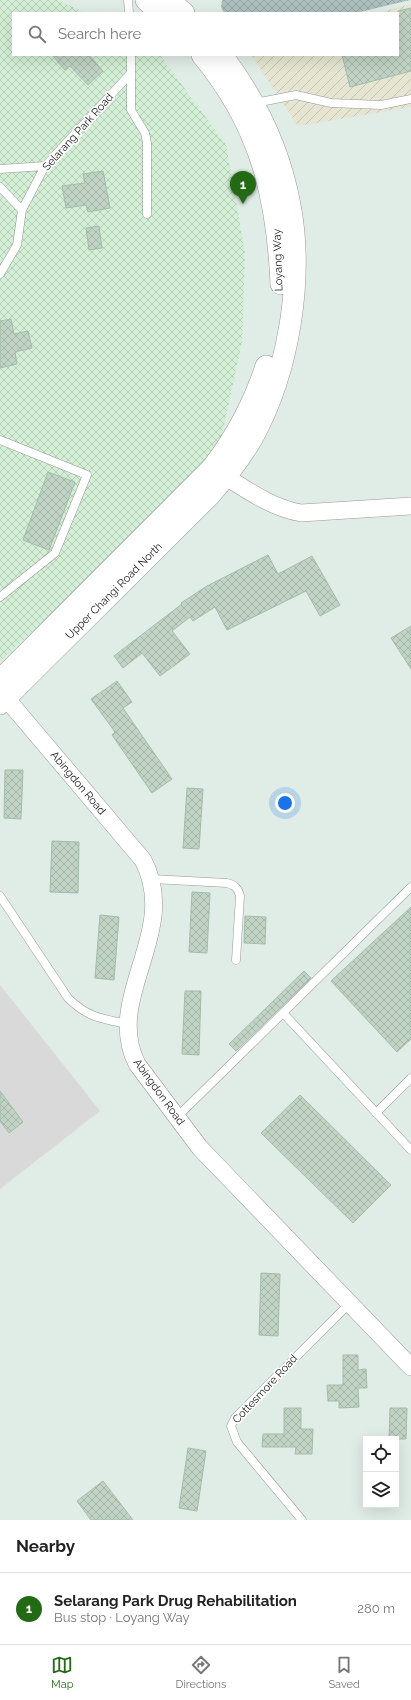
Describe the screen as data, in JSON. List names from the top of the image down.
{
  "streets": {
    "street": ["Loyang Way", "Upper Changi Road North", "Abingdon Road"],
    "lane": ["Selarang Park Road", "Cottesmore Road"]
  },
  "crossings": [
    ["Loyang Way", "Upper Changi Road North"],
    ["Upper Changi Road North", "Abingdon Road"],
    ["Abingdon Road", "Cottesmore Road"]
  ],
  "page": {
    "search": "Search here",
    "pins": "1",
    "heading": "Nearby",
    "list": [
      {
        "mark": "1",
        "name": "Selarang Park Drug Rehabilitation",
        "note": "Bus stop · Loyang Way",
        "value": "280 m"
      }
    ],
    "nav": ["Map", "Directions", "Saved"]
  }
}
